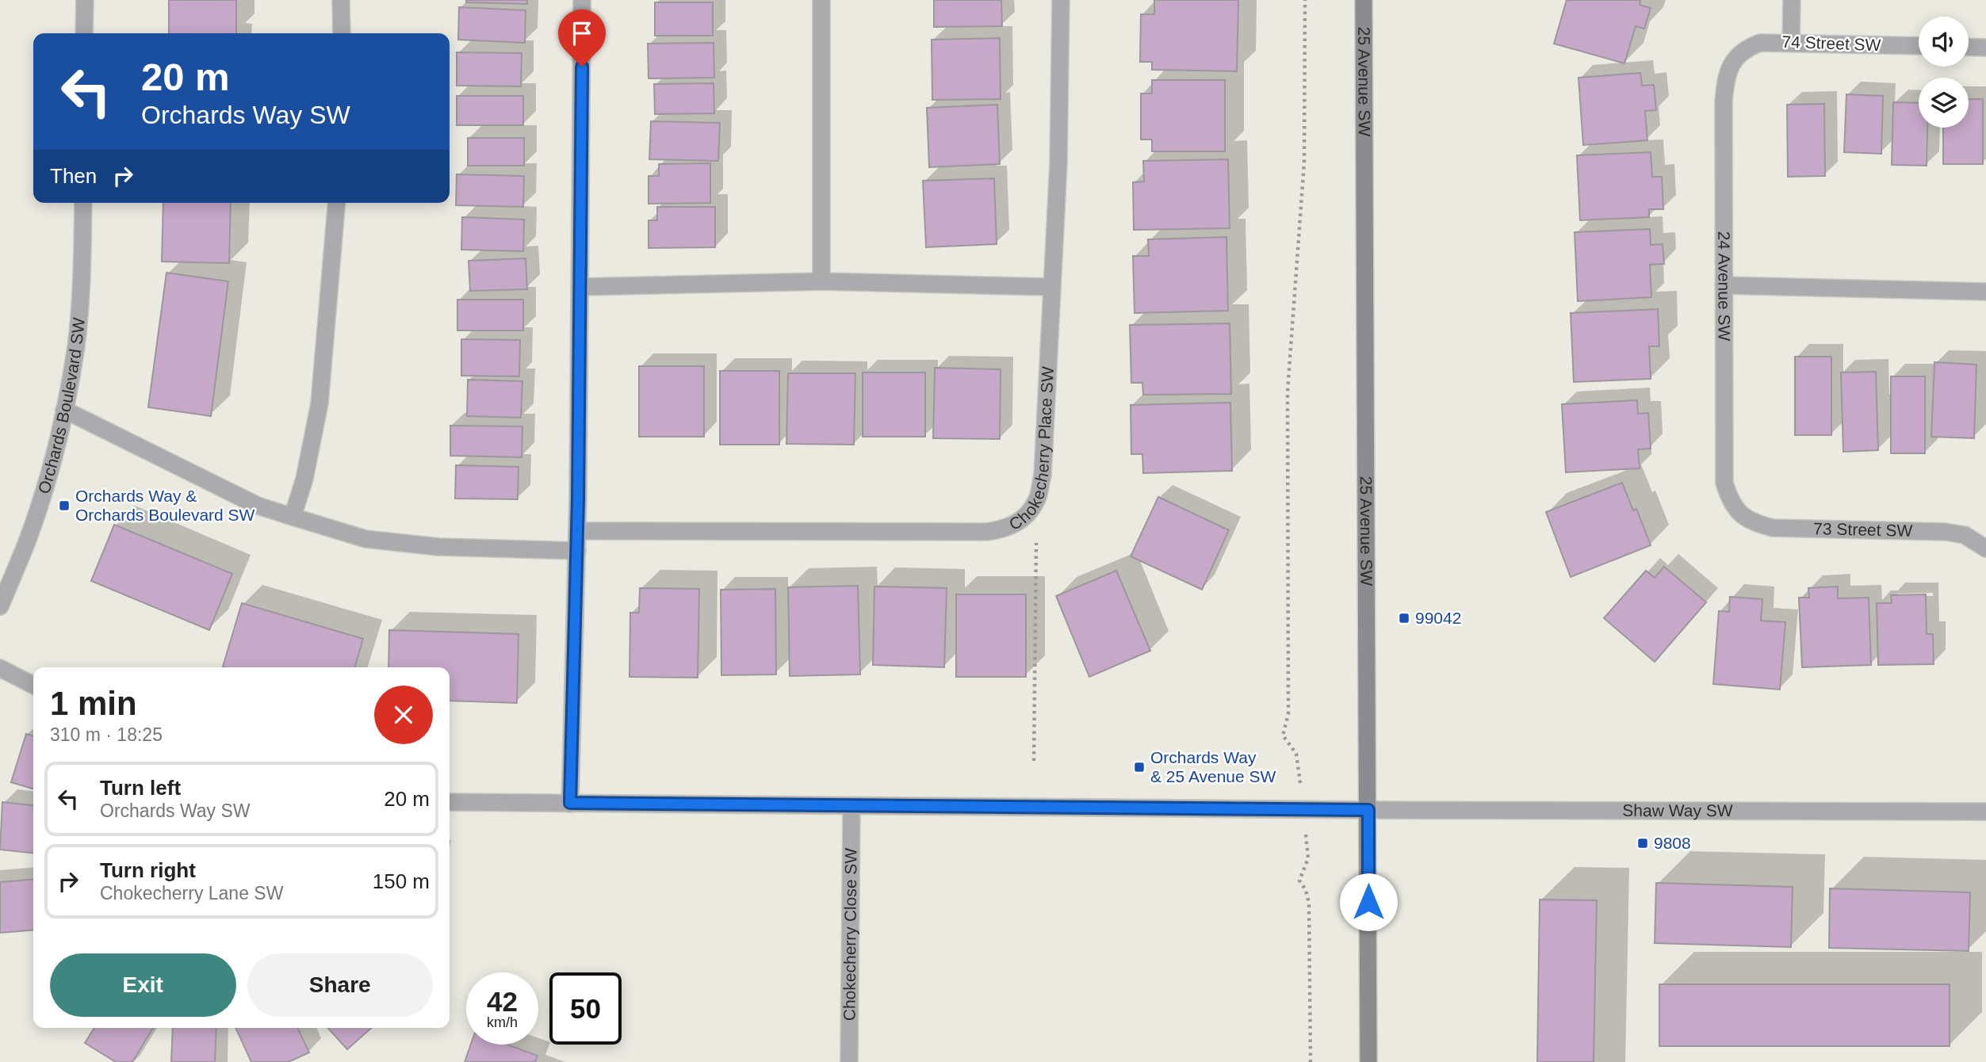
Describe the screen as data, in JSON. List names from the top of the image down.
{
  "streets": {
    "main road": ["25 Avenue SW"],
    "street": [
      "74 Street SW",
      "24 Avenue SW",
      "Orchards Boulevard SW",
      "Chokecherry Place SW",
      "73 Street SW",
      "Shaw Way SW",
      "Chokecherry Close SW"
    ]
  },
  "crossings": [
    ["74 Street SW", "24 Avenue SW"],
    ["25 Avenue SW", "Shaw Way SW"],
    ["24 Avenue SW", "73 Street SW"],
    ["Shaw Way SW", "Chokecherry Close SW"]
  ],
  "places": {
    "transit": [
      "Orchards Way & Orchards Boulevard SW",
      "99042",
      "Orchards Way & 25 Avenue SW",
      "9808"
    ]
  },
  "page": {
    "turn": ["20 m", "Orchards Way SW"],
    "then": "Then",
    "heading": ["1 min", "310 m · 18:25"],
    "list": [
      {
        "name": "Turn left",
        "note": "Orchards Way SW",
        "value": "20 m"
      },
      {
        "name": "Turn right",
        "note": "Chokecherry Lane SW",
        "value": "150 m"
      }
    ],
    "buttons": ["Exit", "Share"],
    "speed": "42 km/h",
    "limit": "50"
  }
}
